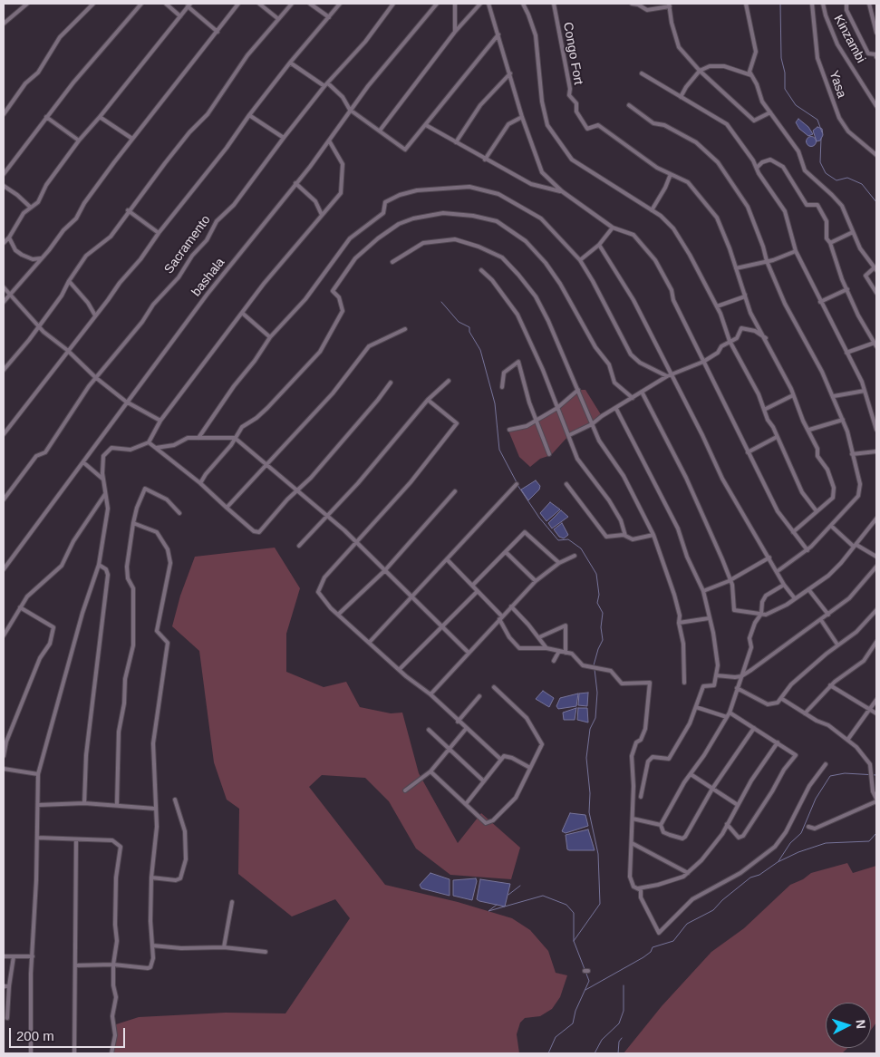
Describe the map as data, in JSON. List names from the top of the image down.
{
  "streets": {
    "street": [
      "Kinzambi",
      "Congo Fort",
      "Yasa",
      "Sacramento",
      "bashala"
    ]
  },
  "scale_bar": "200 m",
  "north": "right"
}
